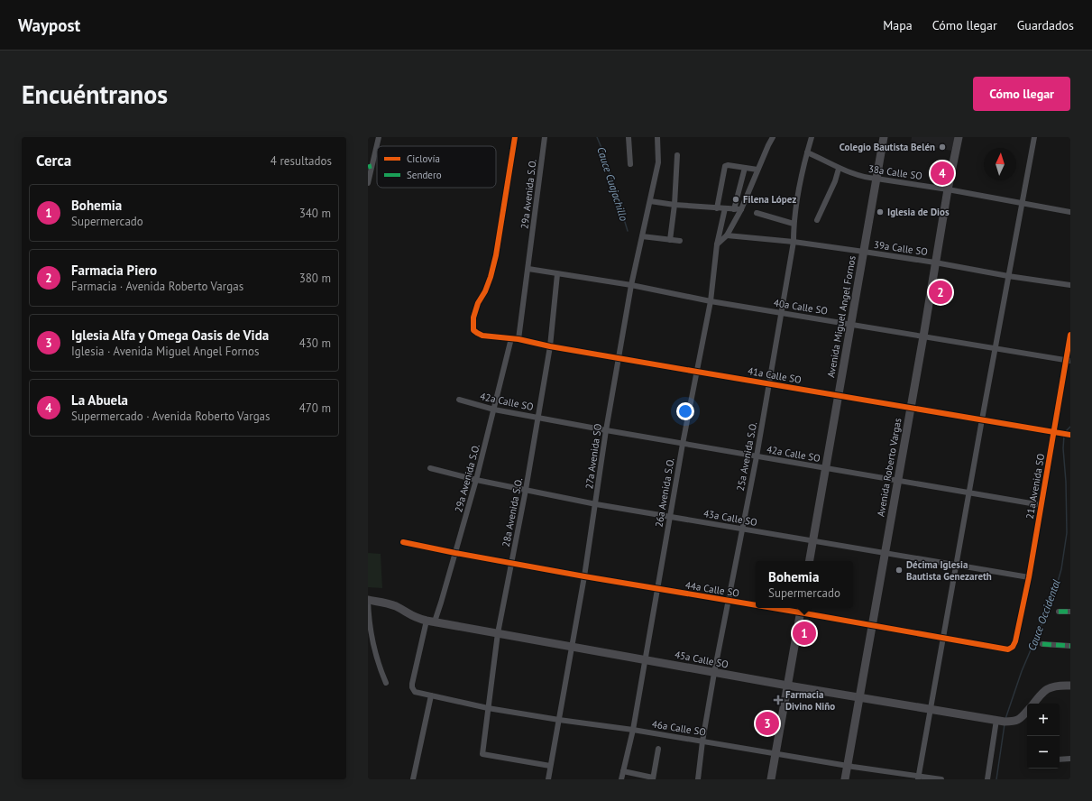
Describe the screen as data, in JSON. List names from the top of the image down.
{
  "streets": {
    "street": [
      "38a Calle SO",
      "29a Avenida S.O.",
      "39a Calle SO",
      "40a Calle SO",
      "Avenida Miguel Angel Fornos",
      "41a Calle SO",
      "42a Calle SO",
      "27a Avenida SO",
      "25a Avenida S.O.",
      "Avenida Roberto Vargas",
      "21a Avenida SO",
      "26a Avenida S.O.",
      "28a Avenida S.O.",
      "43a Calle SO",
      "44a Calle SO",
      "45a Calle SO",
      "46a Calle SO"
    ]
  },
  "crossings": [
    ["38a Calle SO", "Avenida Miguel Angel Fornos"],
    ["38a Calle SO", "25a Avenida S.O."],
    ["38a Calle SO", "Avenida Roberto Vargas"],
    ["29a Avenida S.O.", "40a Calle SO"],
    ["29a Avenida S.O.", "41a Calle SO"],
    ["29a Avenida S.O.", "42a Calle SO"],
    ["29a Avenida S.O.", "43a Calle SO"],
    ["29a Avenida S.O.", "44a Calle SO"],
    ["29a Avenida S.O.", "45a Calle SO"],
    ["29a Avenida S.O.", "46a Calle SO"],
    ["39a Calle SO", "Avenida Miguel Angel Fornos"],
    ["39a Calle SO", "25a Avenida S.O."],
    ["39a Calle SO", "Avenida Roberto Vargas"],
    ["40a Calle SO", "Avenida Miguel Angel Fornos"],
    ["40a Calle SO", "27a Avenida SO"],
    ["40a Calle SO", "25a Avenida S.O."],
    ["40a Calle SO", "Avenida Roberto Vargas"],
    ["40a Calle SO", "21a Avenida SO"],
    ["40a Calle SO", "26a Avenida S.O."],
    ["40a Calle SO", "28a Avenida S.O."],
    ["Avenida Miguel Angel Fornos", "41a Calle SO"],
    ["Avenida Miguel Angel Fornos", "42a Calle SO"],
    ["Avenida Miguel Angel Fornos", "43a Calle SO"],
    ["41a Calle SO", "27a Avenida SO"],
    ["41a Calle SO", "25a Avenida S.O."],
    ["41a Calle SO", "Avenida Roberto Vargas"],
    ["41a Calle SO", "21a Avenida SO"],
    ["41a Calle SO", "26a Avenida S.O."],
    ["41a Calle SO", "28a Avenida S.O."],
    ["42a Calle SO", "27a Avenida SO"],
    ["42a Calle SO", "25a Avenida S.O."],
    ["42a Calle SO", "Avenida Roberto Vargas"],
    ["42a Calle SO", "21a Avenida SO"],
    ["42a Calle SO", "26a Avenida S.O."],
    ["42a Calle SO", "28a Avenida S.O."],
    ["27a Avenida SO", "28a Avenida S.O."],
    ["27a Avenida SO", "43a Calle SO"],
    ["27a Avenida SO", "44a Calle SO"],
    ["27a Avenida SO", "45a Calle SO"],
    ["27a Avenida SO", "46a Calle SO"],
    ["25a Avenida S.O.", "43a Calle SO"],
    ["25a Avenida S.O.", "44a Calle SO"],
    ["25a Avenida S.O.", "45a Calle SO"],
    ["25a Avenida S.O.", "46a Calle SO"],
    ["Avenida Roberto Vargas", "43a Calle SO"],
    ["Avenida Roberto Vargas", "44a Calle SO"],
    ["Avenida Roberto Vargas", "45a Calle SO"],
    ["Avenida Roberto Vargas", "46a Calle SO"],
    ["21a Avenida SO", "43a Calle SO"],
    ["21a Avenida SO", "44a Calle SO"],
    ["26a Avenida S.O.", "43a Calle SO"],
    ["26a Avenida S.O.", "44a Calle SO"],
    ["26a Avenida S.O.", "45a Calle SO"],
    ["26a Avenida S.O.", "46a Calle SO"],
    ["28a Avenida S.O.", "43a Calle SO"],
    ["28a Avenida S.O.", "44a Calle SO"],
    ["28a Avenida S.O.", "45a Calle SO"],
    ["28a Avenida S.O.", "46a Calle SO"]
  ],
  "water": ["Cauce Cuajachillo", "Cauce Occidental"],
  "places": {
    "other": [
      "Colegio Bautista Belén",
      "Filena López",
      "Iglesia de Dios",
      "Décima Iglesia Bautista Genezareth"
    ],
    "health": ["Farmacia Divino Niño"]
  },
  "legend": ["Ciclovía", "Sendero"],
  "north": "top",
  "page": {
    "header": "Waypost",
    "nav": ["Mapa", "Cómo llegar", "Guardados"],
    "buttons": "Cómo llegar",
    "title": "Encuéntranos",
    "heading": ["Cerca", "4 resultados"],
    "pins": [
      "4",
      "2",
      "1",
      "3"
    ],
    "list": [
      {
        "mark": "1",
        "name": "Bohemia",
        "note": "Supermercado",
        "value": "340 m"
      },
      {
        "mark": "2",
        "name": "Farmacia Piero",
        "note": "Farmacia · Avenida Roberto Vargas",
        "value": "380 m"
      },
      {
        "mark": "3",
        "name": "Iglesia Alfa y Omega Oasis de Vida",
        "note": "Iglesia · Avenida Miguel Angel Fornos",
        "value": "430 m"
      },
      {
        "mark": "4",
        "name": "La Abuela",
        "note": "Supermercado · Avenida Roberto Vargas",
        "value": "470 m"
      }
    ],
    "popup": ["Bohemia", "Supermercado"],
    "map_buttons": ["+", "−"]
  }
}
